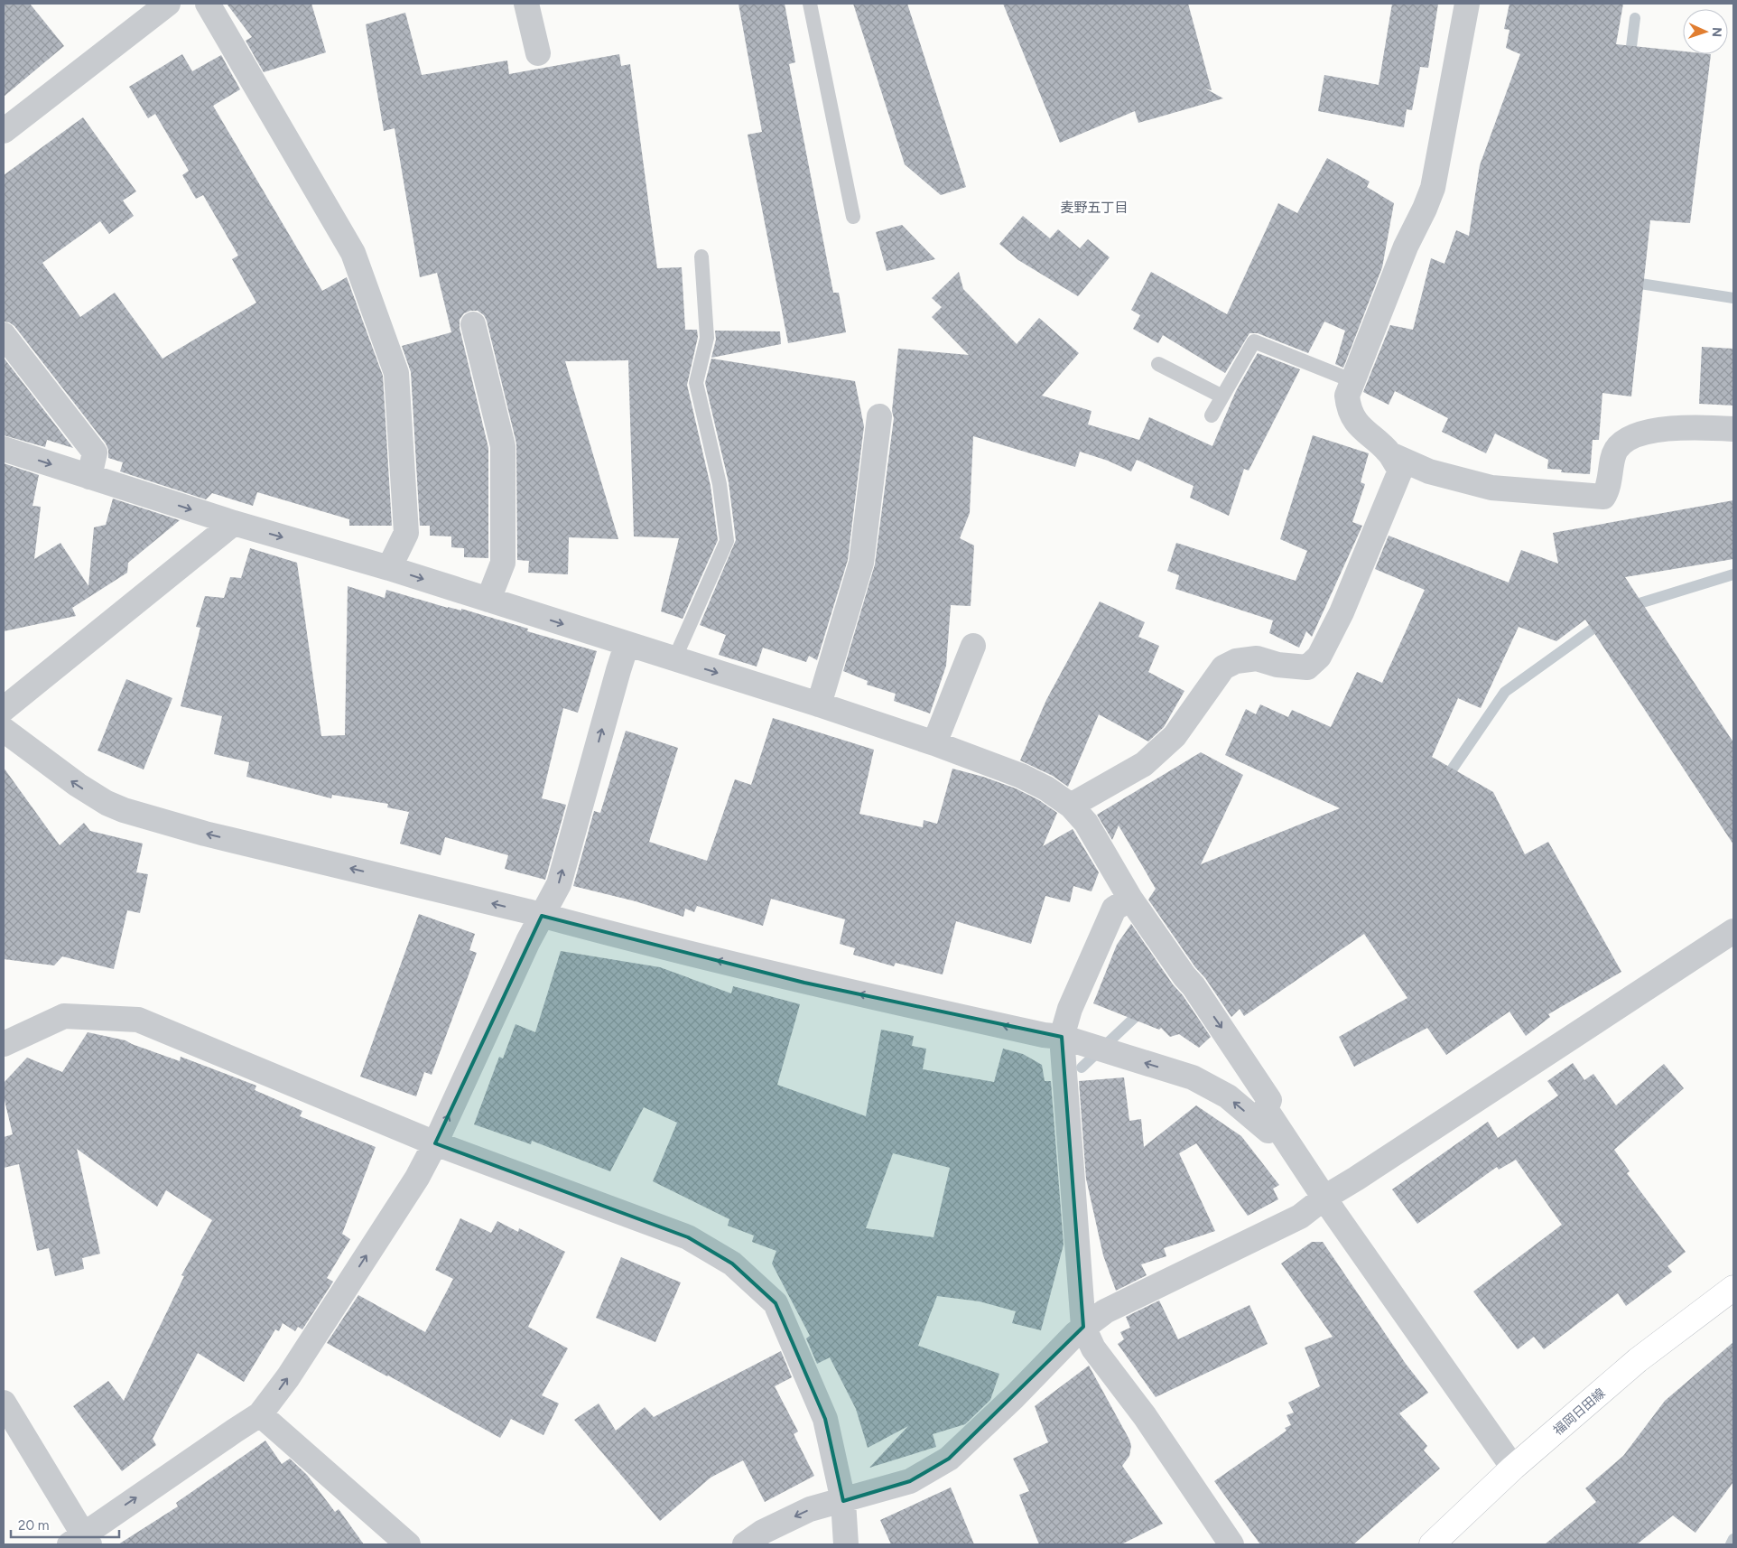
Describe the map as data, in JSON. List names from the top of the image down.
{
  "streets": {
    "main road": ["福岡日田線"]
  },
  "districts": ["麦野五丁目"],
  "scale_bar": "20 m",
  "north": "right"
}
